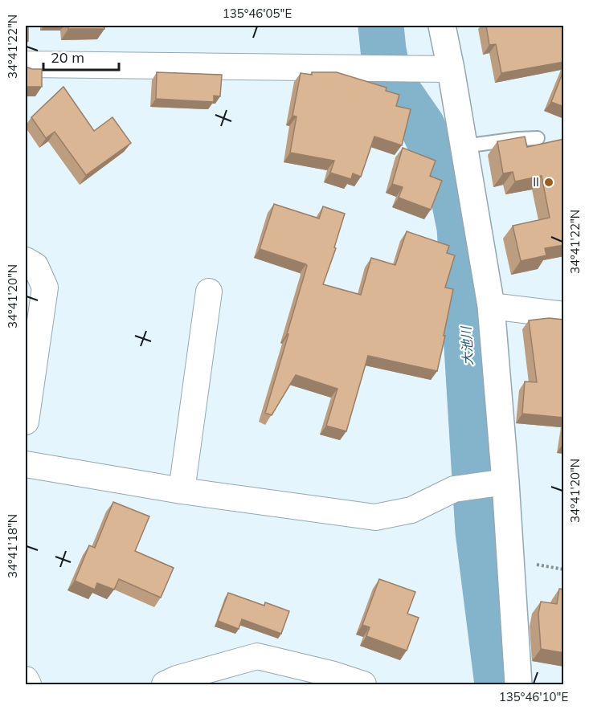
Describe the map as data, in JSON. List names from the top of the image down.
{
  "water": ["大池川"],
  "places": ["II"],
  "scale_bar": "20 m",
  "coordinates": [
    "135°46'05\"E",
    "34°41'22\"N",
    "34°41'20\"N",
    "34°41'18\"N",
    "135°46'10\"E"
  ]
}
